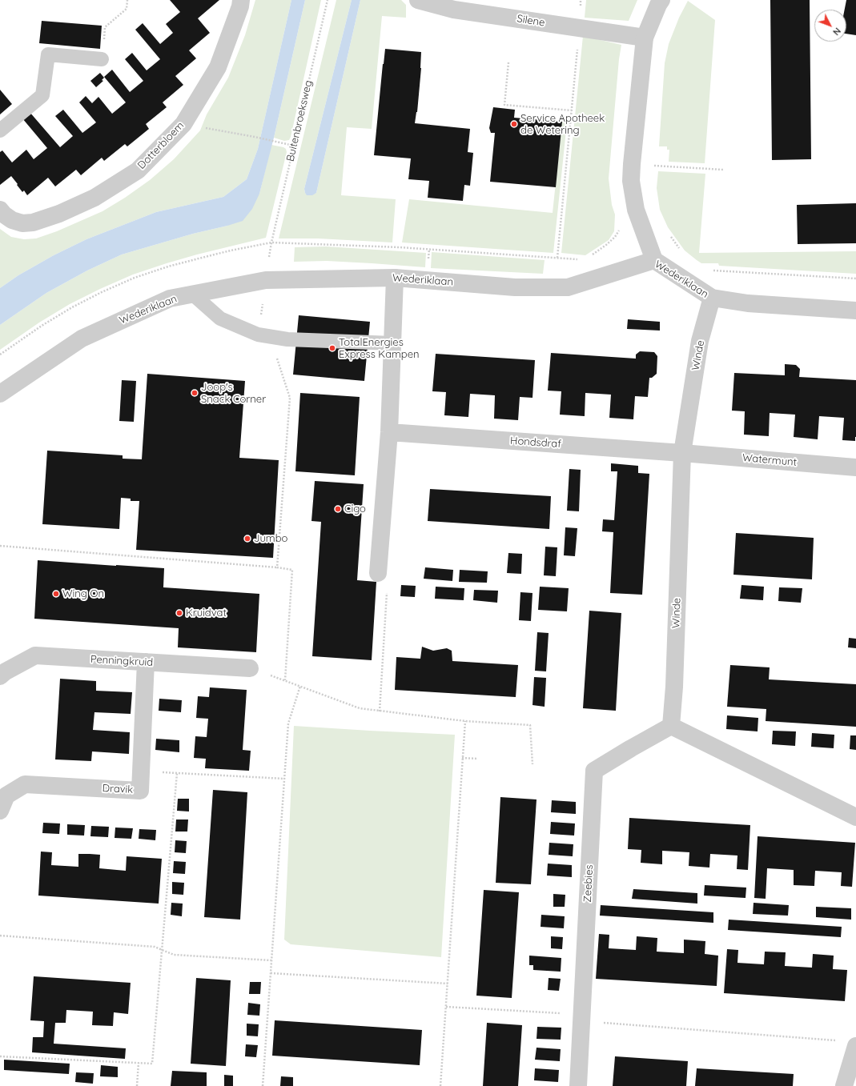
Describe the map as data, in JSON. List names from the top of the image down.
{
  "streets": {
    "street": [
      "Silene",
      "Dotterbloem",
      "Wederiklaan",
      "Winde",
      "Hondsdraf",
      "Watermunt",
      "Penningkruid",
      "Dravik",
      "Zeebies"
    ],
    "path": ["Buitenbroeksweg"]
  },
  "crossings": [
    ["Wederiklaan", "Winde"],
    ["Winde", "Hondsdraf"],
    ["Winde", "Watermunt"],
    ["Winde", "Zeebies"],
    ["Hondsdraf", "Watermunt"],
    ["Penningkruid", "Dravik"]
  ],
  "places": [
    "Service Apotheek de Wetering",
    "TotalEnergies Express Kampen",
    "Joop's Snack Corner",
    "Cigo",
    "Jumbo",
    "Wing On",
    "Kruidvat"
  ],
  "north": "bottom right"
}
